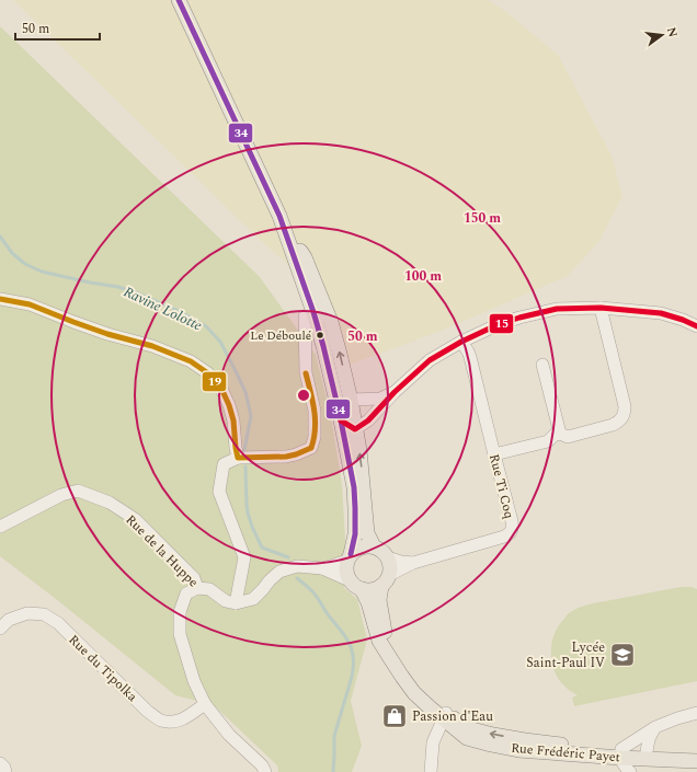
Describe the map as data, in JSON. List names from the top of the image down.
{
  "streets": {
    "main road": ["Rue Frédéric Payet"],
    "street": ["Rue Ti Coq", "Rue de la Huppe", "Rue du Tipolka"]
  },
  "water": ["Ravine Lolotte"],
  "places": {
    "other": ["Le Déboulé"],
    "school or university": ["Lycée Saint-Paul IV"],
    "shop": ["Passion d'Eau"]
  },
  "lines": ["transit line 34", "transit line 19", "transit line 15"],
  "scale_bar": "50 m",
  "north": "right",
  "rings": ["150 m", "100 m", "50 m"]
}
